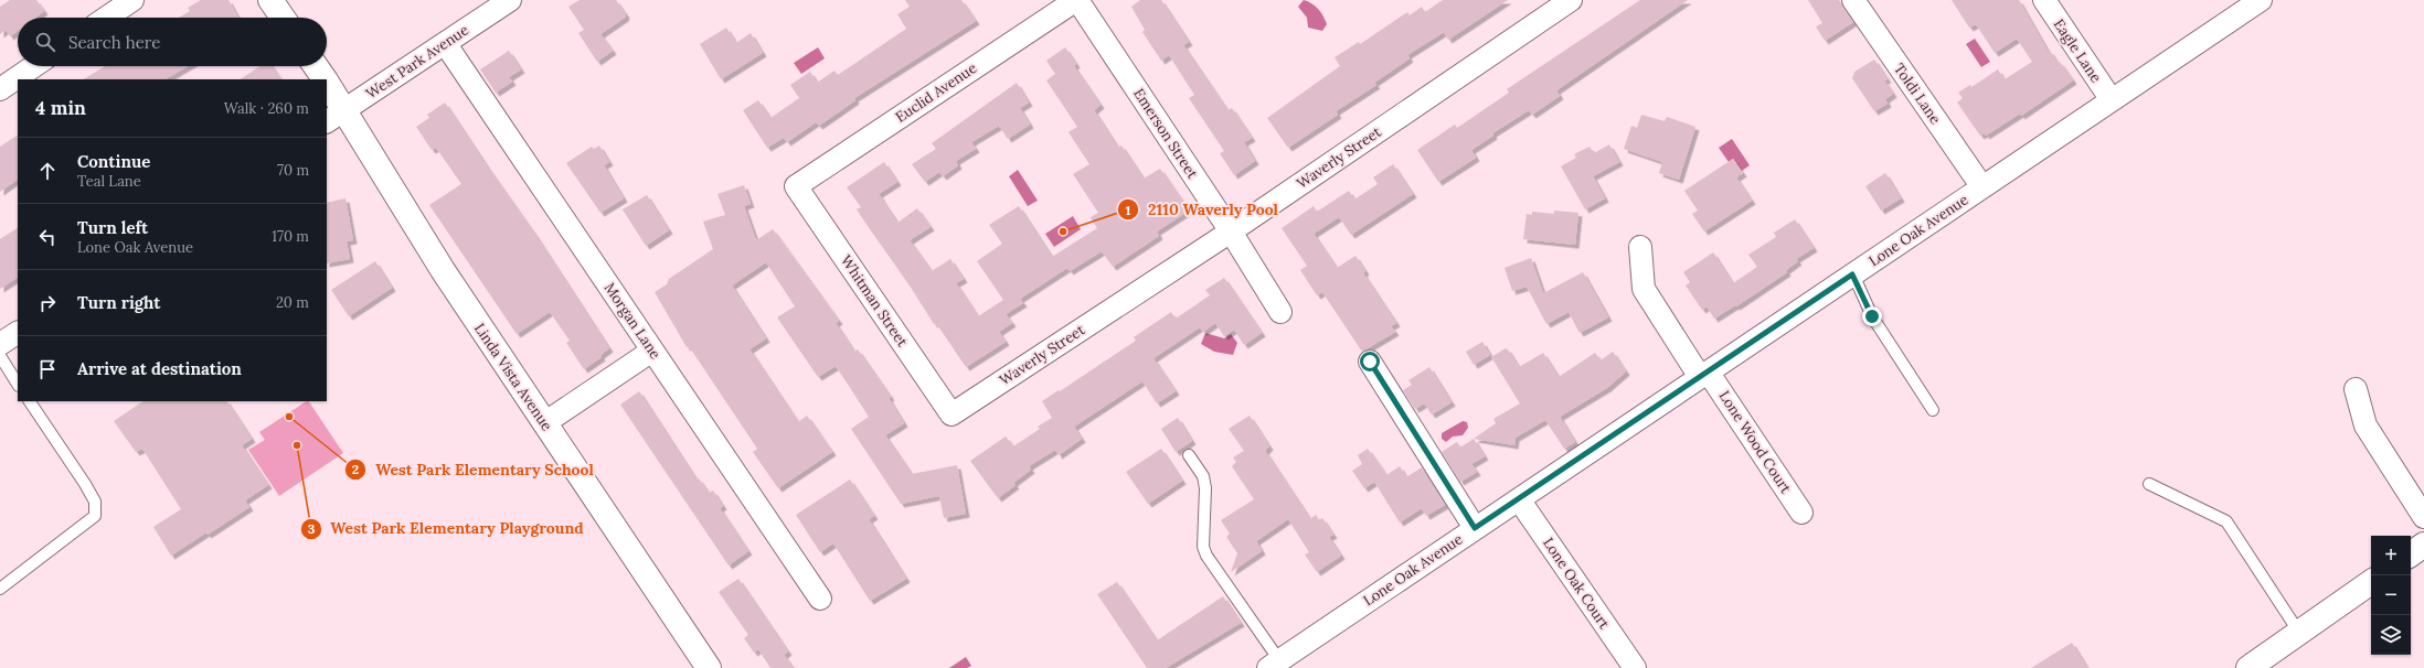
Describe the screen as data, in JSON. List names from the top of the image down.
{
  "streets": {
    "street": [
      "Eagle Lane",
      "West Park Avenue",
      "Euclid Avenue",
      "Toldi Lane",
      "Emerson Street",
      "Waverly Street",
      "Lone Oak Avenue",
      "Whitman Street",
      "Morgan Lane",
      "Linda Vista Avenue",
      "Lone Wood Court",
      "Lone Oak Court"
    ]
  },
  "crossings": [
    ["Eagle Lane", "Lone Oak Avenue"],
    ["West Park Avenue", "Morgan Lane"],
    ["West Park Avenue", "Linda Vista Avenue"],
    ["Euclid Avenue", "Emerson Street"],
    ["Euclid Avenue", "Whitman Street"],
    ["Toldi Lane", "Lone Oak Avenue"],
    ["Emerson Street", "Waverly Street"],
    ["Waverly Street", "Whitman Street"],
    ["Lone Oak Avenue", "Lone Wood Court"],
    ["Lone Oak Avenue", "Lone Oak Court"]
  ],
  "places": ["2110 Waverly Pool", "West Park Elementary School", "West Park Elementary Playground"],
  "page": {
    "search": "Search here",
    "heading": ["4 min", "Walk · 260 m"],
    "list": [
      ["Continue", "Teal Lane", "70 m"],
      ["Turn left", "Lone Oak Avenue", "170 m"],
      ["Turn right", "20 m"],
      "Arrive at destination"
    ],
    "map_buttons": ["+", "−"]
  }
}
